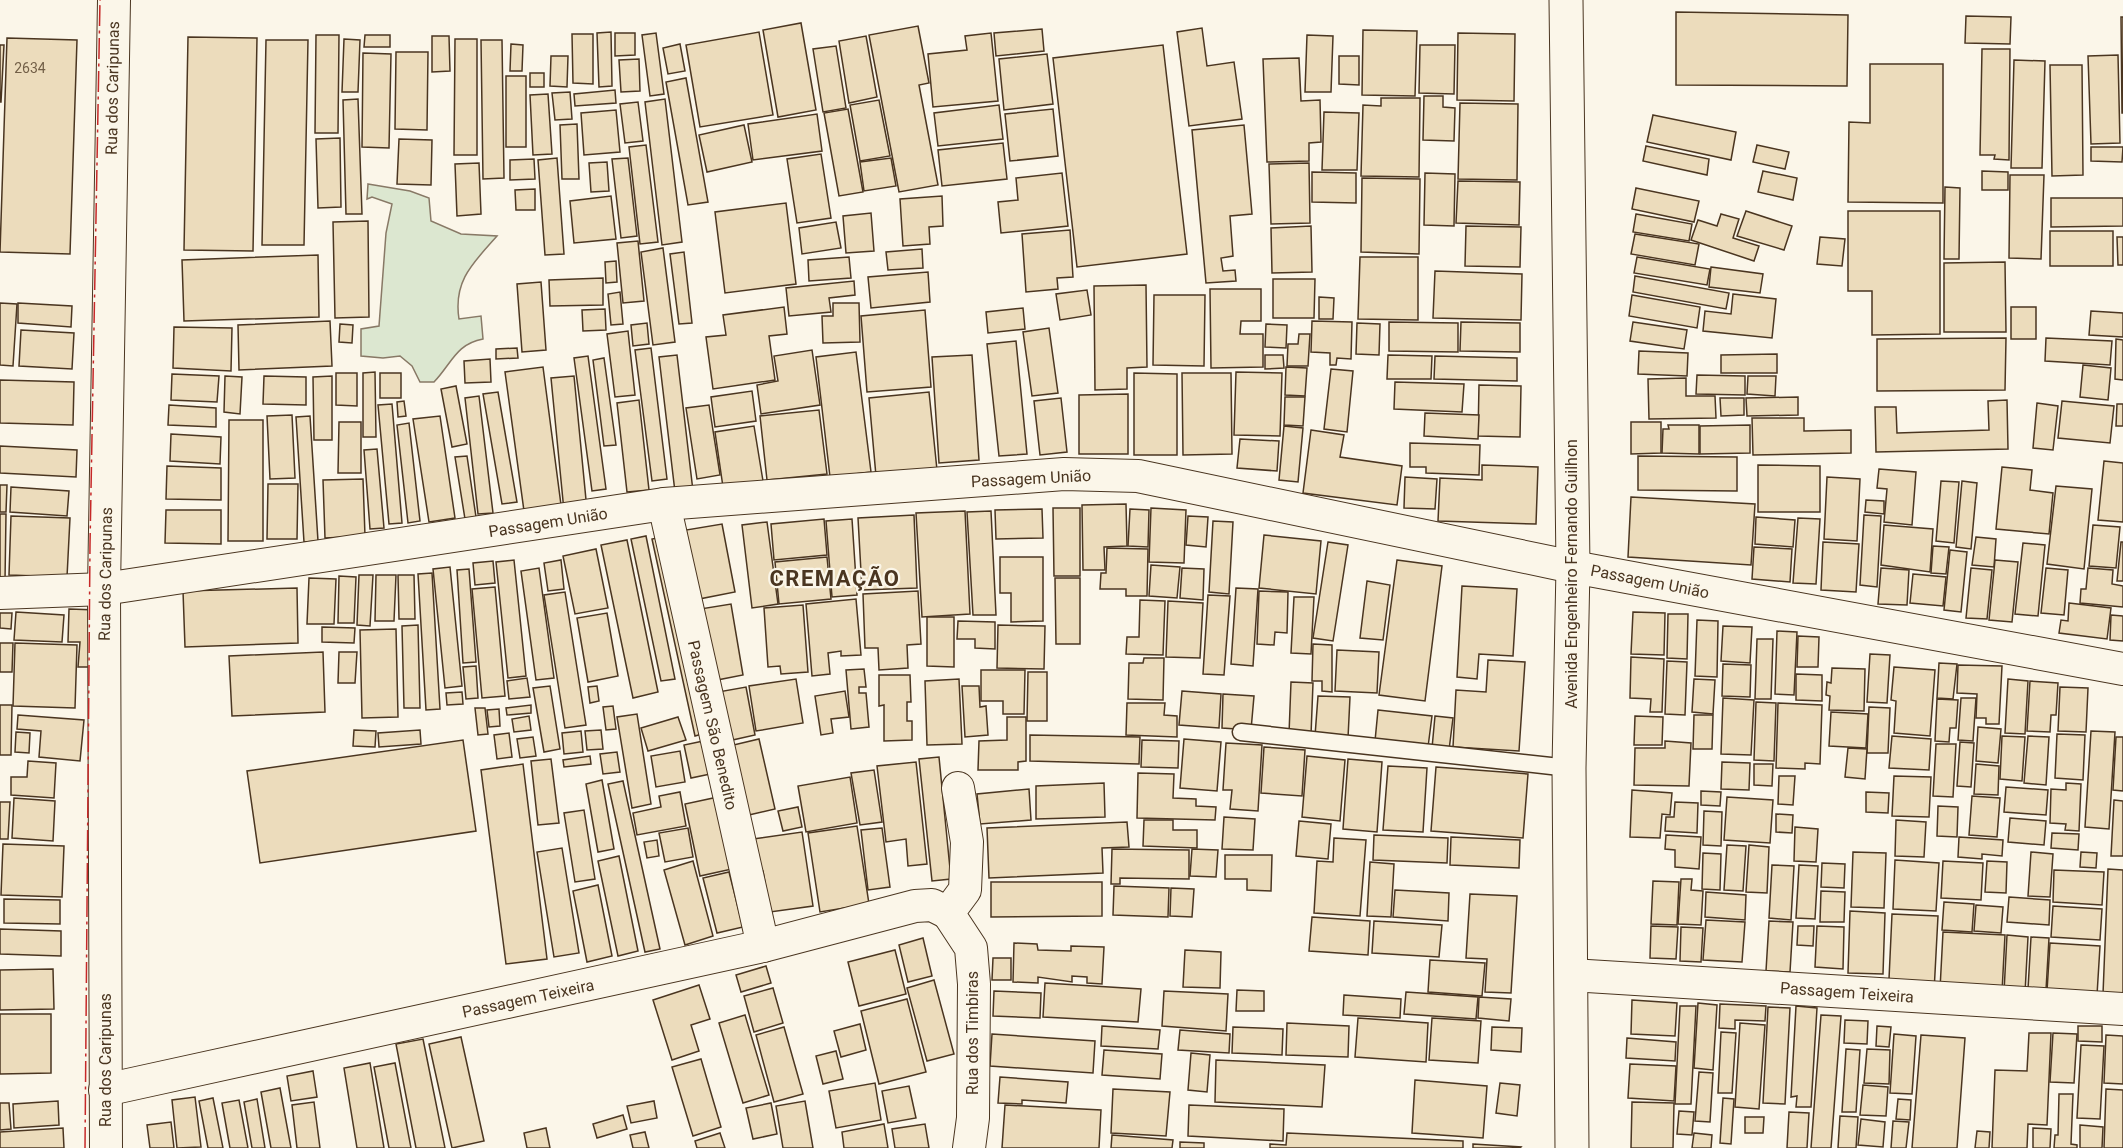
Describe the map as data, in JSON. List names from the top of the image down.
{
  "streets": {
    "main road": ["Avenida Engenheiro Fernando Guilhon"],
    "street": [
      "Rua dos Caripunas",
      "Passagem União",
      "Passagem São Benedito",
      "Passagem Teixeira",
      "Rua dos Timbiras"
    ]
  },
  "crossings": [
    ["Rua dos Caripunas", "Passagem União"],
    ["Rua dos Caripunas", "Passagem Teixeira"],
    ["Passagem União", "Avenida Engenheiro Fernando Guilhon"],
    ["Passagem União", "Passagem São Benedito"],
    ["Avenida Engenheiro Fernando Guilhon", "Passagem Teixeira"],
    ["Passagem São Benedito", "Passagem Teixeira"],
    ["Passagem Teixeira", "Rua dos Timbiras"]
  ],
  "districts": ["CREMAÇÃO"],
  "house_numbers": ["2634"]
}
